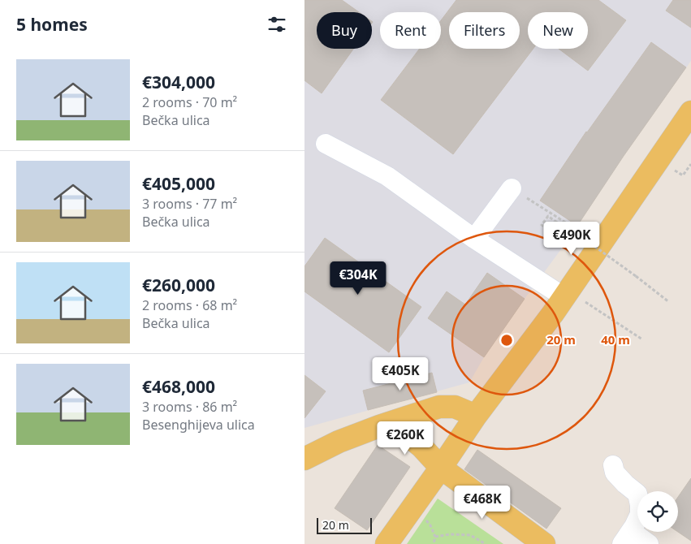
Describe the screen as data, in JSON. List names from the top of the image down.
{
  "scale_bar": "20 m",
  "page": {
    "heading": "5 homes",
    "chip": [
      "Buy",
      "Rent",
      "Filters",
      "New"
    ],
    "list": [
      {
        "name": "€304,000",
        "note": "2 rooms · 70 m² · Bečka ulica"
      },
      {
        "name": "€405,000",
        "note": "3 rooms · 77 m² · Bečka ulica"
      },
      {
        "name": "€260,000",
        "note": "2 rooms · 68 m² · Bečka ulica"
      },
      {
        "name": "€468,000",
        "note": "3 rooms · 86 m² · Besenghijeva ulica"
      }
    ],
    "price": [
      "€490K",
      "€304K",
      "€405K",
      "€260K",
      "€468K"
    ],
    "scale": "20 m"
  },
  "rings": ["20 m", "40 m"]
}
